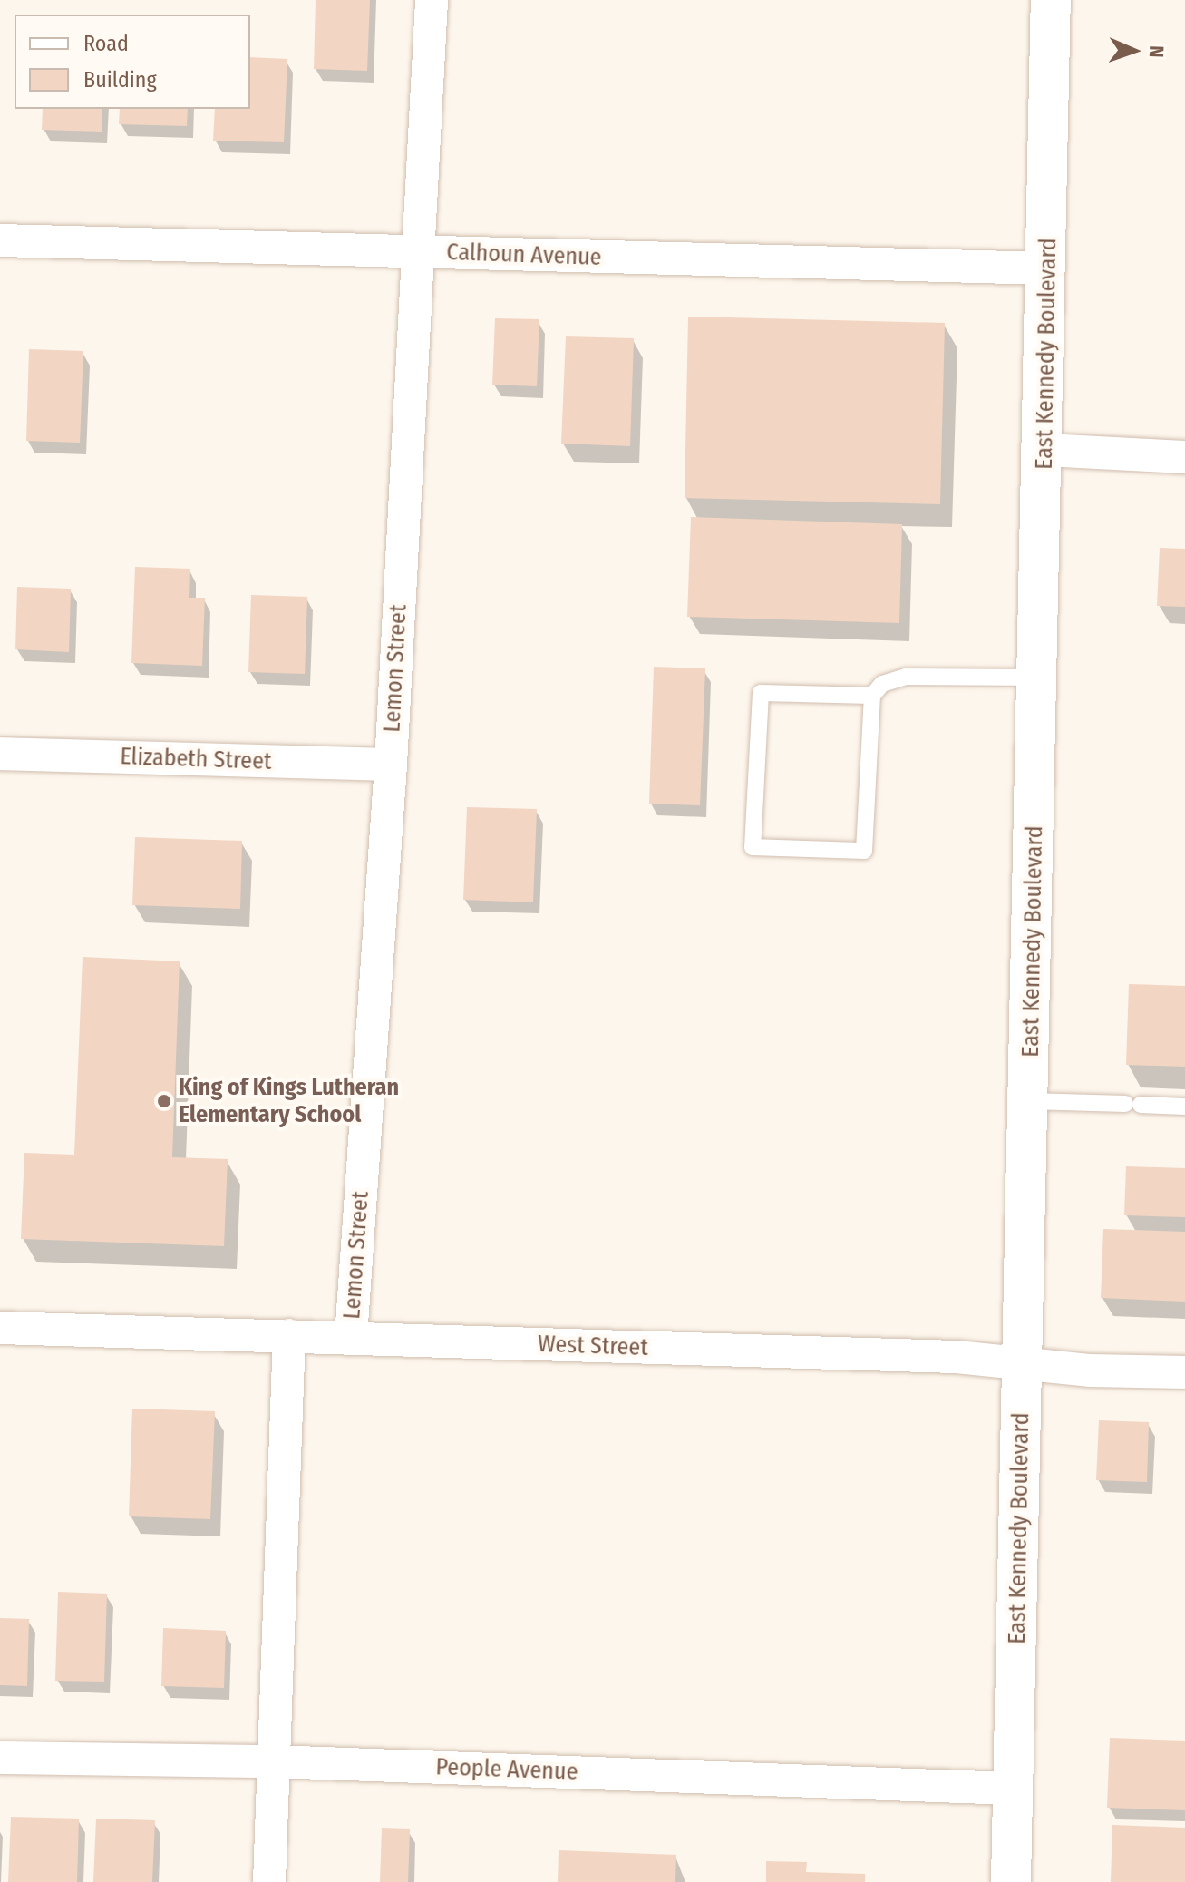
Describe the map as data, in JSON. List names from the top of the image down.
{
  "streets": {
    "main road": ["East Kennedy Boulevard"],
    "street": [
      "Calhoun Avenue",
      "Lemon Street",
      "Elizabeth Street",
      "West Street",
      "People Avenue"
    ]
  },
  "crossings": [
    ["Calhoun Avenue", "East Kennedy Boulevard"],
    ["Calhoun Avenue", "Lemon Street"],
    ["East Kennedy Boulevard", "West Street"],
    ["East Kennedy Boulevard", "People Avenue"],
    ["Lemon Street", "Elizabeth Street"],
    ["Lemon Street", "West Street"]
  ],
  "places": ["King of Kings Lutheran Elementary School"],
  "legend": ["Road", "Building"],
  "north": "right"
}
